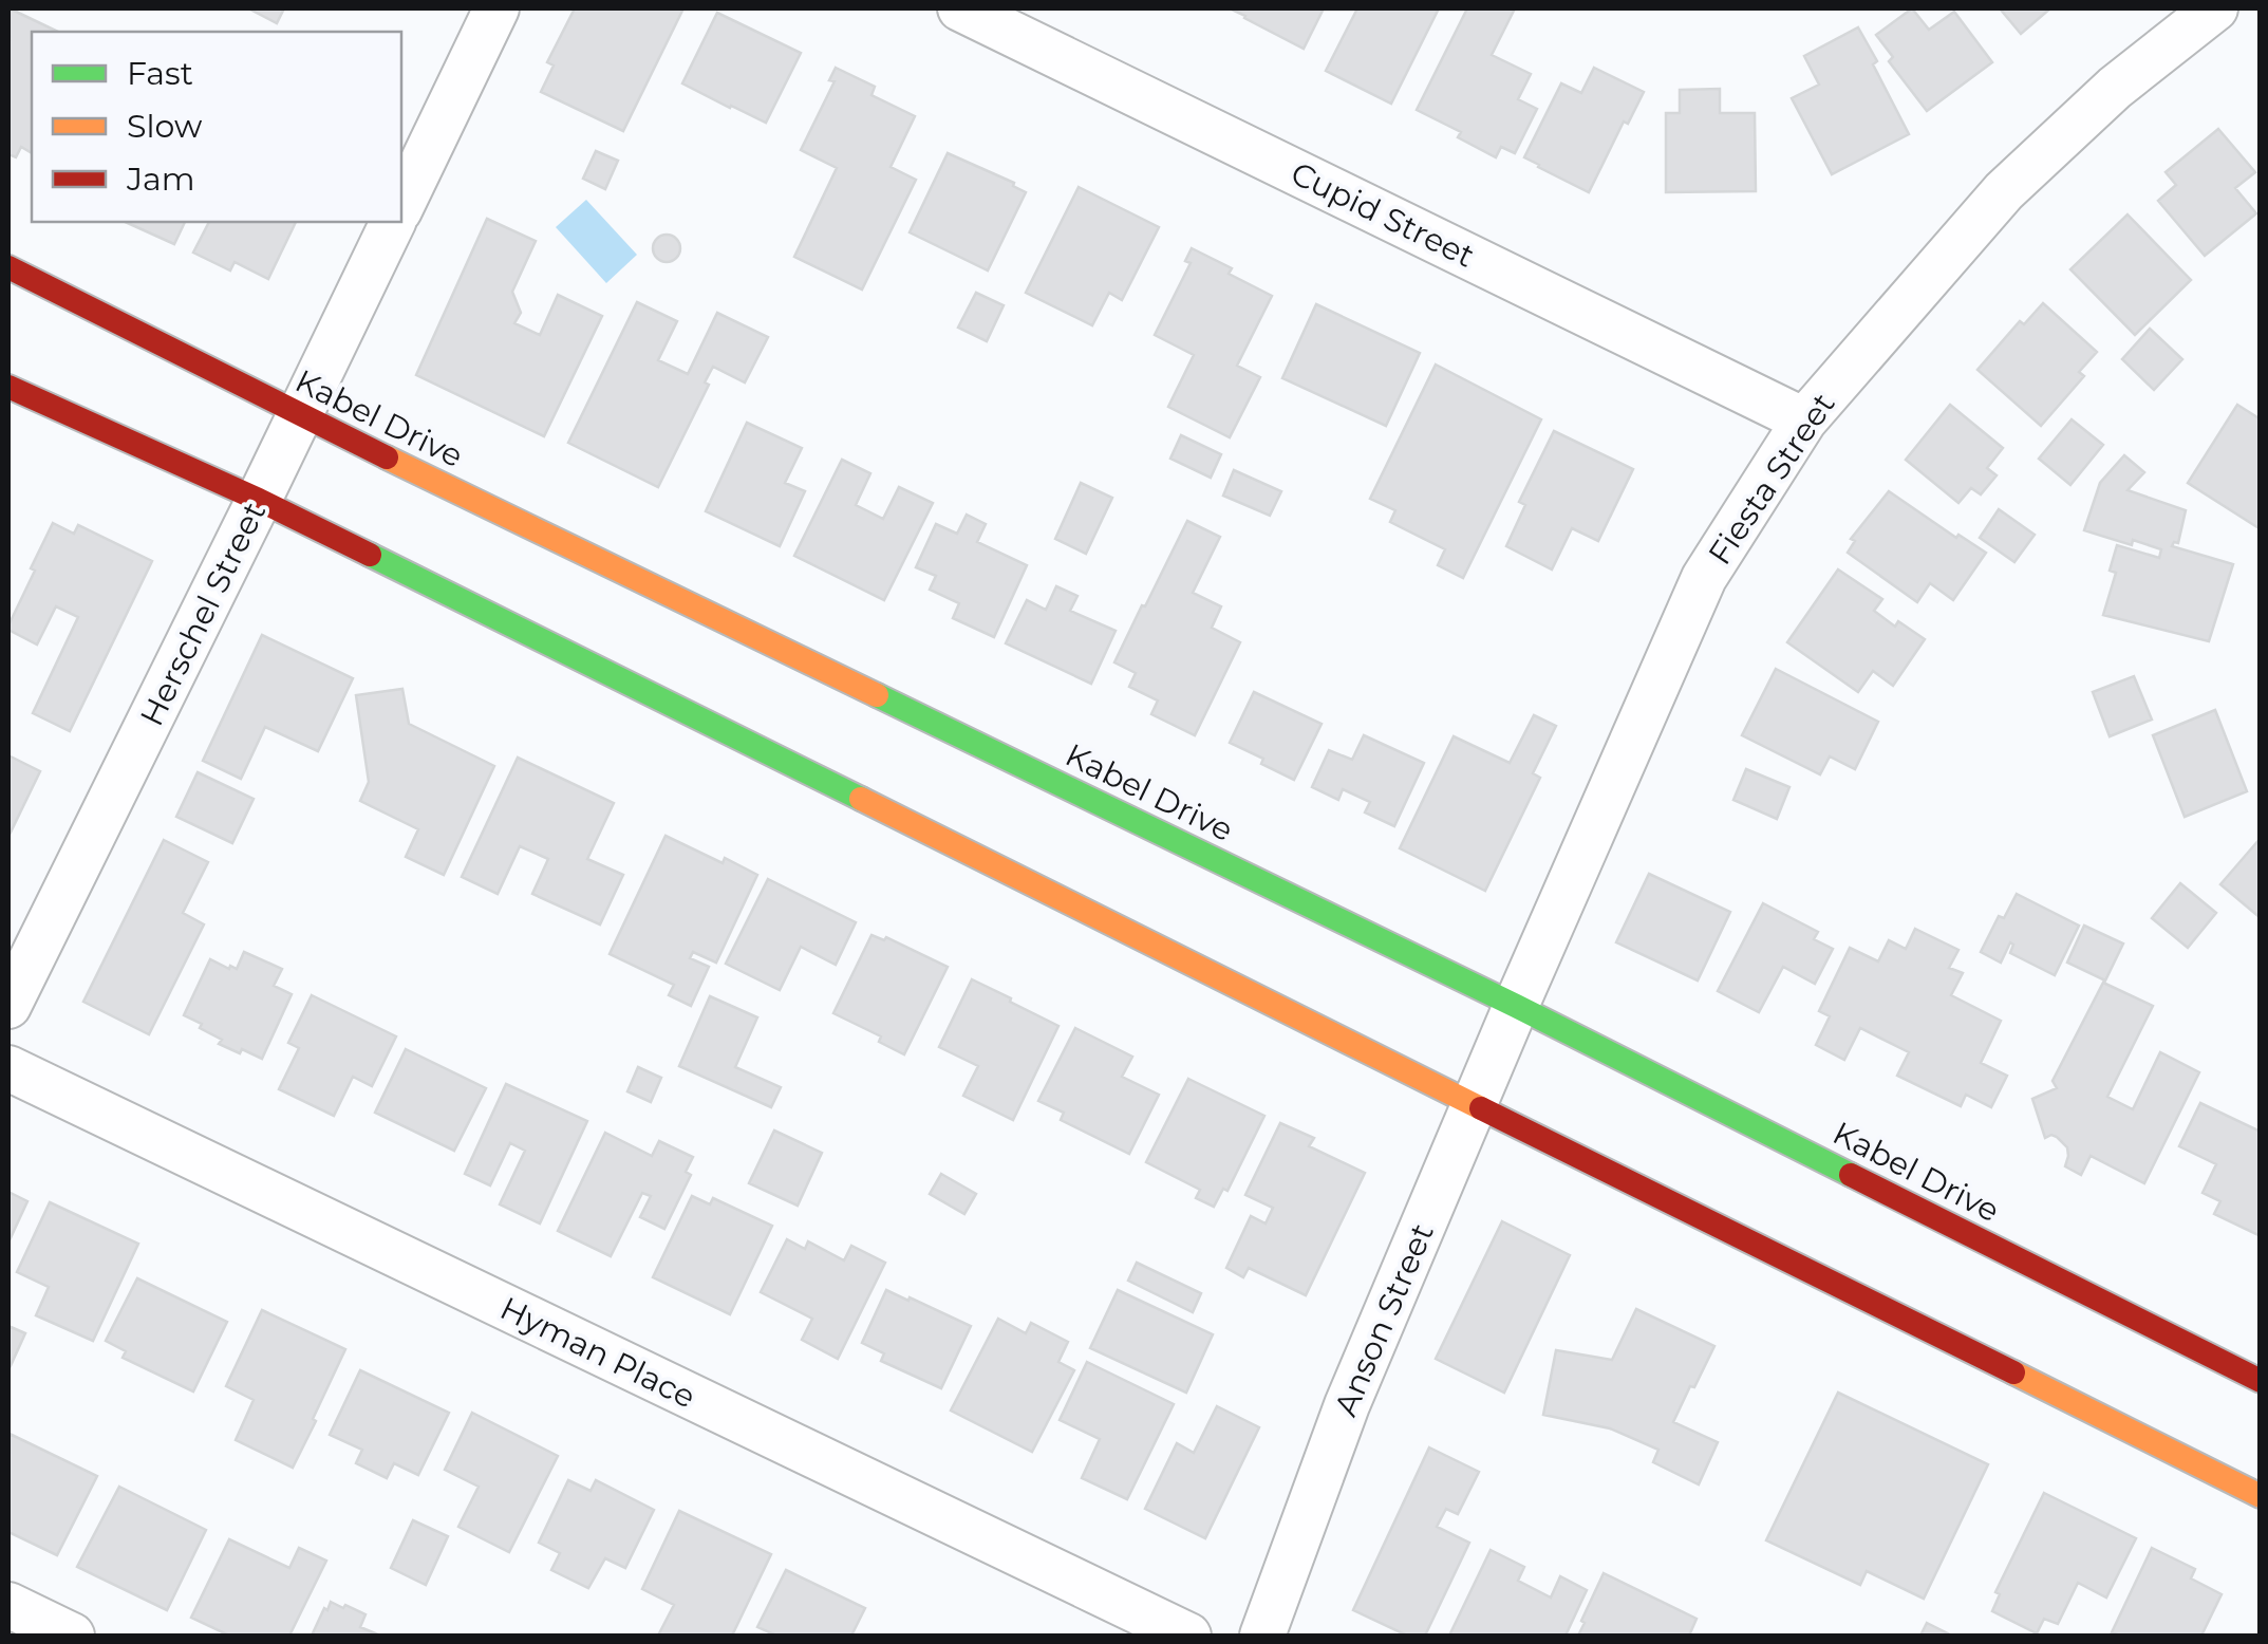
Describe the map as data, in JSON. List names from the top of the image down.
{
  "streets": {
    "street": [
      "Cupid Street",
      "Kabel Drive",
      "Fiesta Street",
      "Herschel Street",
      "Anson Street",
      "Hyman Place"
    ]
  },
  "crossings": [
    ["Cupid Street", "Fiesta Street"],
    ["Kabel Drive", "Fiesta Street"],
    ["Kabel Drive", "Herschel Street"],
    ["Kabel Drive", "Anson Street"],
    ["Fiesta Street", "Anson Street"]
  ],
  "legend": ["Fast", "Slow", "Jam"]
}
